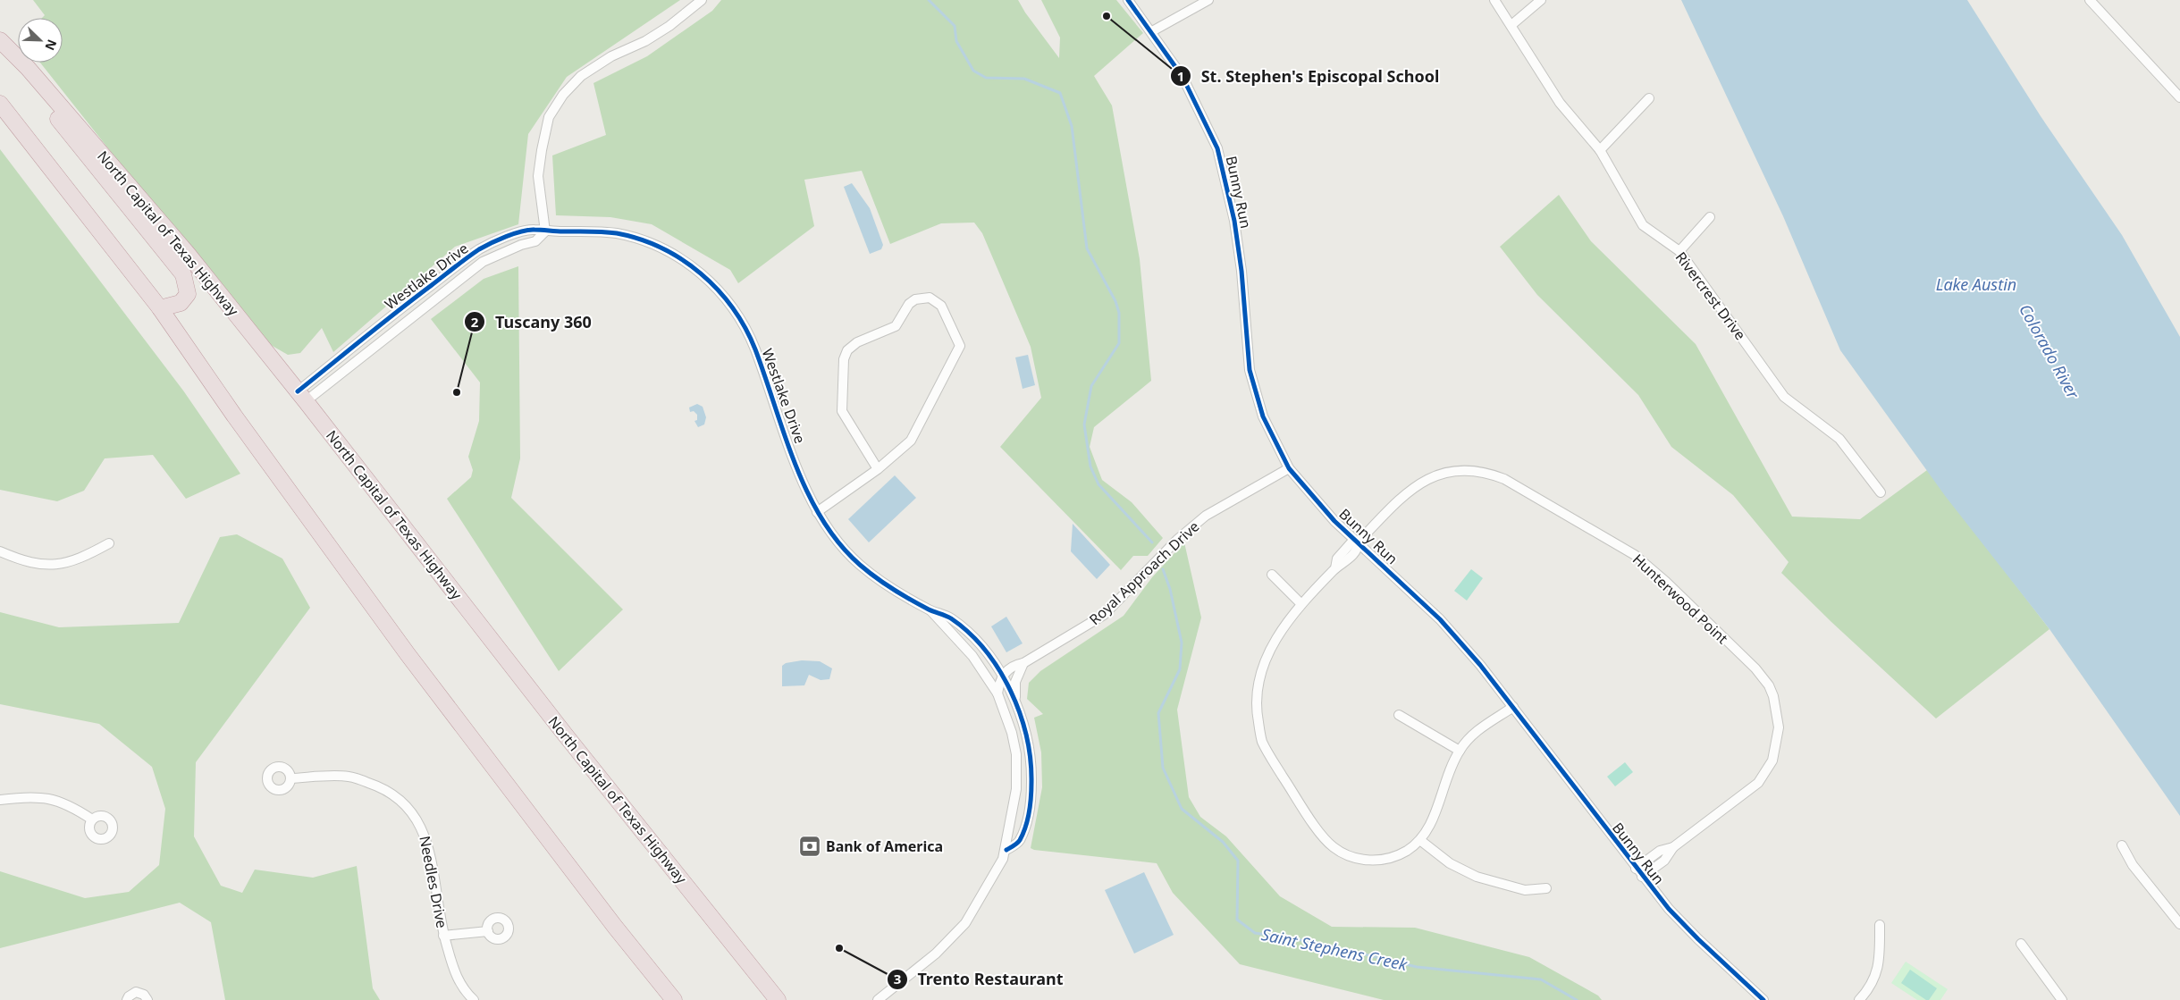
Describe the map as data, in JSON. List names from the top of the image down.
{
  "streets": {
    "highway": ["North Capital of Texas Highway"],
    "street": [
      "Bunny Run",
      "Westlake Drive",
      "Rivercrest Drive",
      "Royal Approach Drive",
      "Hunterwood Point",
      "Needles Drive"
    ]
  },
  "crossings": [
    ["Bunny Run", "Royal Approach Drive"],
    ["Bunny Run", "Hunterwood Point"],
    ["North Capital of Texas Highway", "Westlake Drive"],
    ["Westlake Drive", "Royal Approach Drive"]
  ],
  "water": ["Lake Austin", "Colorado River", "Saint Stephens Creek"],
  "places": {
    "other": ["St. Stephen's Episcopal School", "Tuscany 360", "Trento Restaurant"],
    "bank": ["Bank of America"]
  },
  "north": "bottom right"
}
